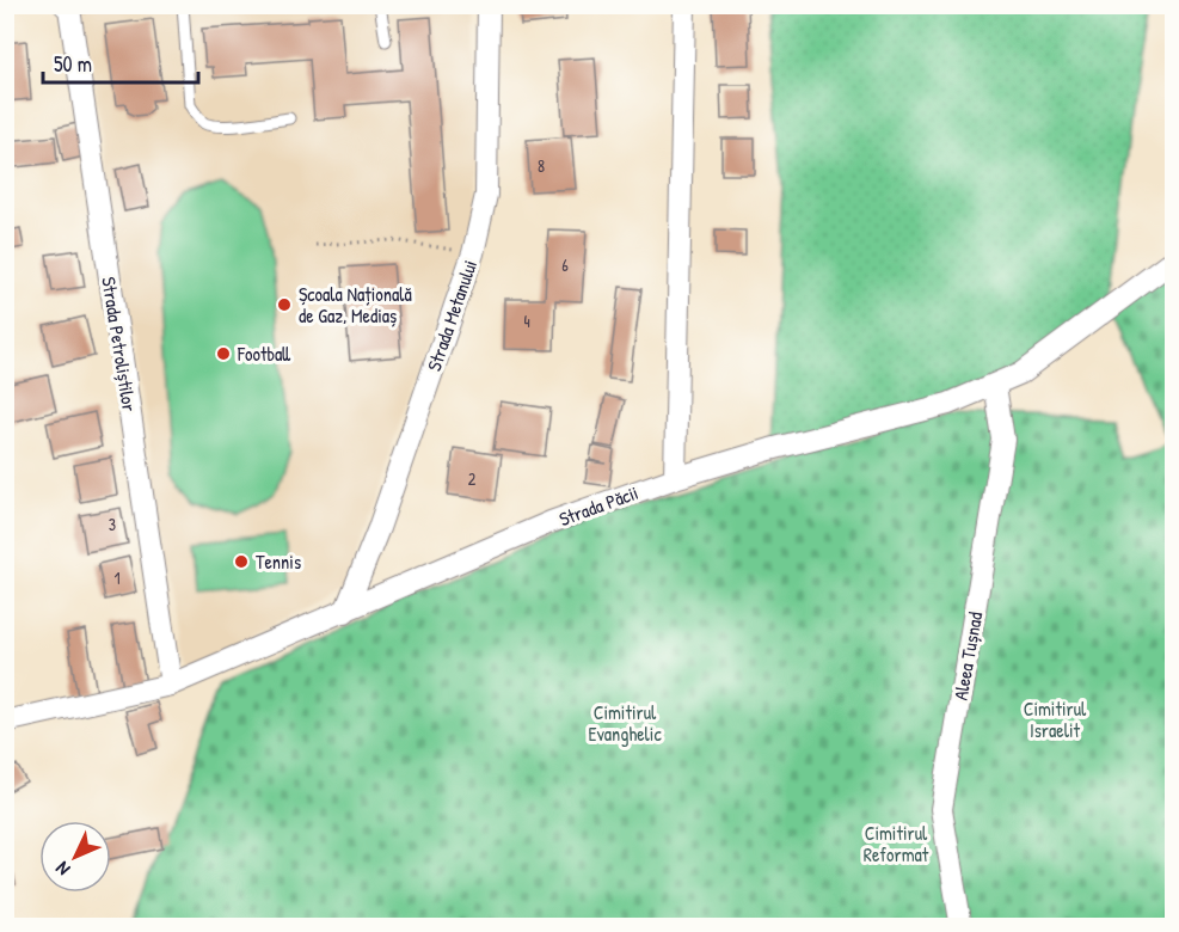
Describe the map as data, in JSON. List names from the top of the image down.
{
  "streets": {
    "street": [
      "Strada Metanului",
      "Strada Petroliștilor",
      "Strada Păcii",
      "Aleea Tușnad"
    ]
  },
  "crossings": [
    ["Strada Metanului", "Strada Păcii"],
    ["Strada Petroliștilor", "Strada Păcii"],
    ["Strada Păcii", "Aleea Tușnad"]
  ],
  "parks": ["Cimitirul Israelit", "Cimitirul Evanghelic", "Cimitirul Reformat"],
  "places": ["Școala Națională de Gaz, Mediaș", "Football", "Tennis"],
  "house_numbers": [
    "8",
    "6",
    "4",
    "2",
    "3",
    "1"
  ],
  "scale_bar": "50 m",
  "north": "bottom left"
}
